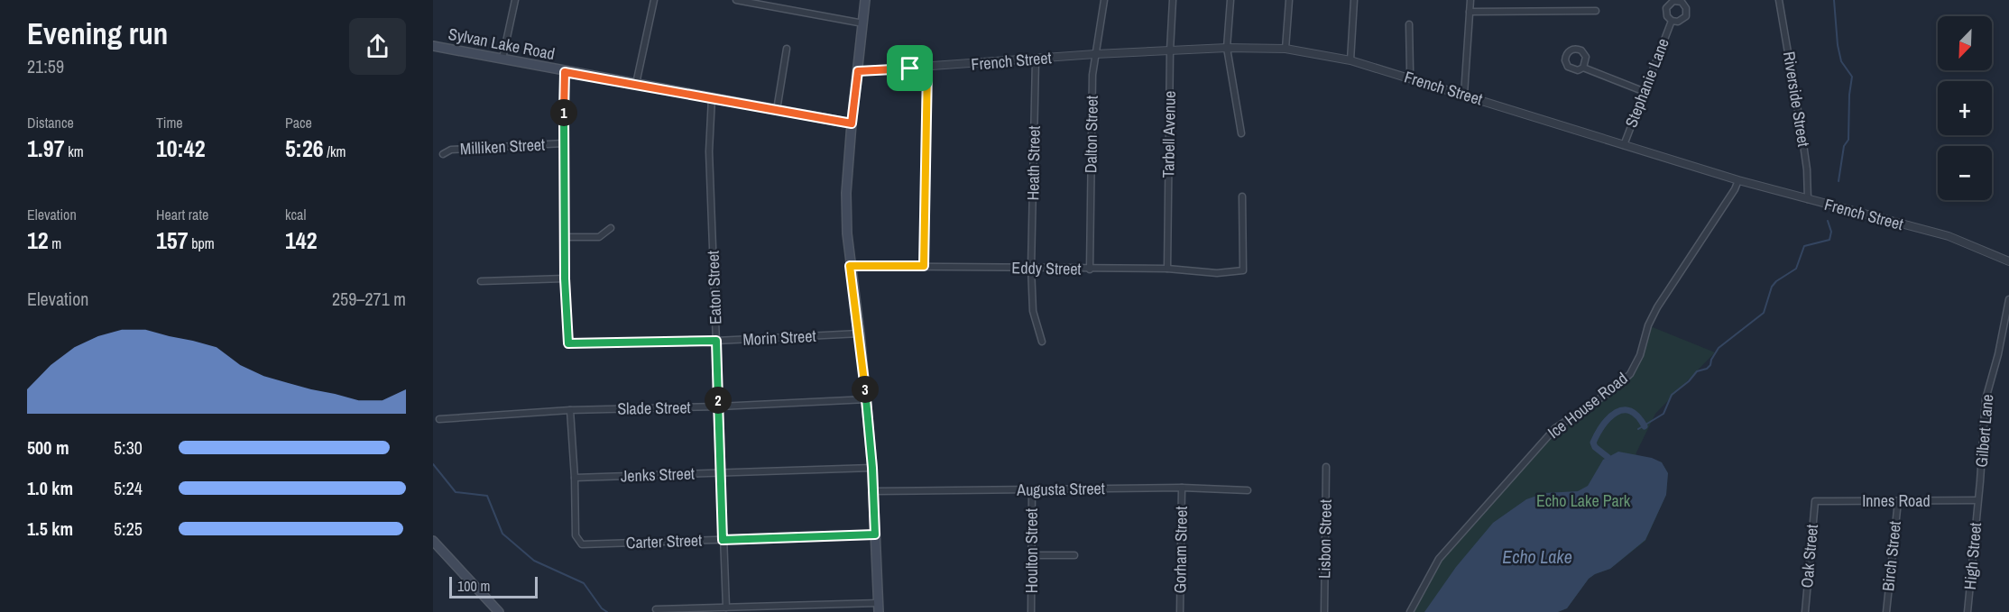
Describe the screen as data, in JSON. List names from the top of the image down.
{
  "streets": {
    "main road": ["Sylvan Lake Road"],
    "street": [
      "French Street",
      "Stephanie Lane",
      "Riverside Street",
      "Dalton Street",
      "Tarbell Avenue",
      "Milliken Street",
      "Heath Street",
      "Eddy Street",
      "Eaton Street",
      "Morin Street",
      "Ice House Road",
      "Slade Street",
      "Gilbert Lane",
      "Jenks Street",
      "Augusta Street",
      "Innes Road",
      "Lisbon Street",
      "Carter Street",
      "Gorham Street",
      "Houlton Street",
      "Oak Street",
      "Birch Street",
      "High Street"
    ]
  },
  "crossings": [
    ["Sylvan Lake Road", "Eaton Street"],
    ["French Street", "Stephanie Lane"],
    ["French Street", "Riverside Street"],
    ["French Street", "Dalton Street"],
    ["French Street", "Tarbell Avenue"],
    ["French Street", "Heath Street"],
    ["French Street", "Ice House Road"],
    ["Dalton Street", "Eddy Street"],
    ["Tarbell Avenue", "Eddy Street"],
    ["Heath Street", "Eddy Street"],
    ["Eaton Street", "Morin Street"],
    ["Eaton Street", "Slade Street"],
    ["Eaton Street", "Jenks Street"],
    ["Eaton Street", "Carter Street"],
    ["Gilbert Lane", "Innes Road"],
    ["Gilbert Lane", "High Street"],
    ["Jenks Street", "Carter Street"],
    ["Augusta Street", "Gorham Street"],
    ["Augusta Street", "Houlton Street"],
    ["Innes Road", "Oak Street"],
    ["Innes Road", "Birch Street"],
    ["Innes Road", "High Street"]
  ],
  "water": ["Echo Lake"],
  "parks": ["Echo Lake Park"],
  "scale_bar": "100 m",
  "north": "bottom left",
  "page": {
    "heading": ["Evening run", "21:59"],
    "map_buttons": ["+", "−"],
    "stats": [
      ["Distance", "1.97 km"],
      ["Time", "10:42"],
      ["Pace", "5:26 /km"],
      ["Elevation", "12 m"],
      ["Heart rate", "157 bpm"],
      ["kcal", "142"]
    ],
    "pins": ["1", "3", "2"],
    "chart": ["Elevation", "259–271 m"],
    "list": [
      {
        "name": "500 m",
        "note": "5:30"
      },
      {
        "name": "1.0 km",
        "note": "5:24"
      },
      {
        "name": "1.5 km",
        "note": "5:25"
      }
    ],
    "scale": "100 m"
  }
}
